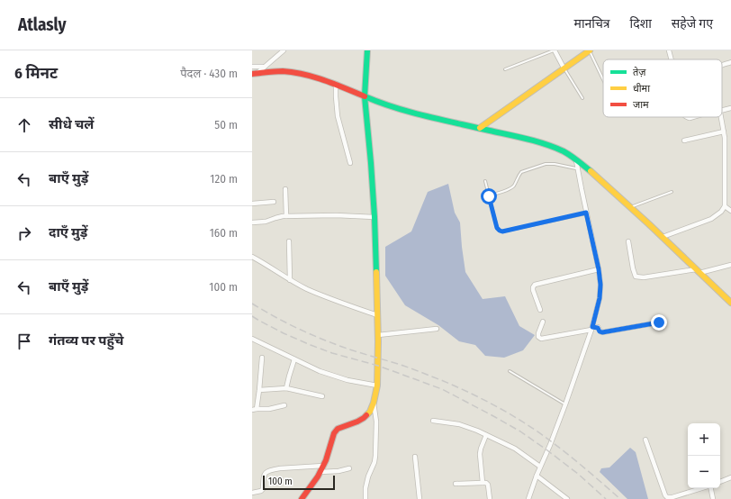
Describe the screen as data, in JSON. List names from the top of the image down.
{
  "legend": ["तेज़", "धीमा", "जाम"],
  "scale_bar": "100 m",
  "page": {
    "header": "Atlasly",
    "nav": ["मानचित्र", "दिशा", "सहेजे गए"],
    "heading": ["6 मिनट", "पैदल · 430 m"],
    "list": [
      ["सीधे चलें", "50 m"],
      ["बाएँ मुड़ें", "120 m"],
      ["दाएँ मुड़ें", "160 m"],
      ["बाएँ मुड़ें", "100 m"],
      "गंतव्य पर पहुँचे"
    ],
    "map_buttons": ["+", "−"],
    "scale": "100 m"
  }
}
